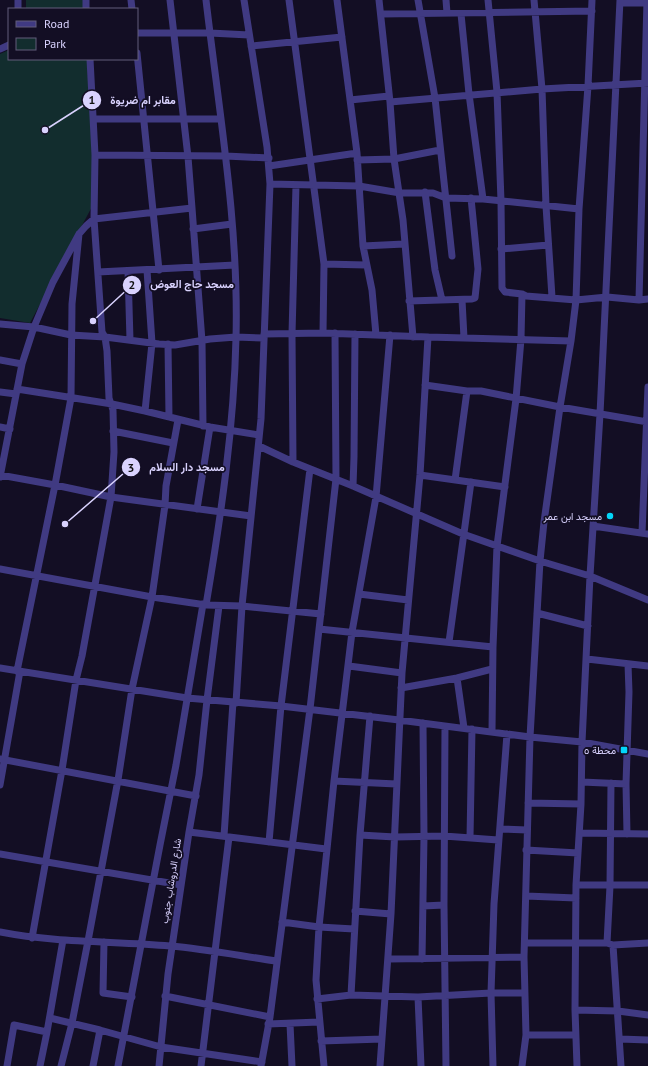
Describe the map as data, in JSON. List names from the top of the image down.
{
  "streets": {
    "street": ["شارع الدروشاب جنوب"]
  },
  "places": {
    "other": [
      "مقابر ام ضريوة",
      "مسجد حاج العوض",
      "مسجد ابن عمر",
      "مسجد دار السلام"
    ],
    "transit": ["محطة ٥"]
  },
  "legend": ["Road", "Park"]
}
